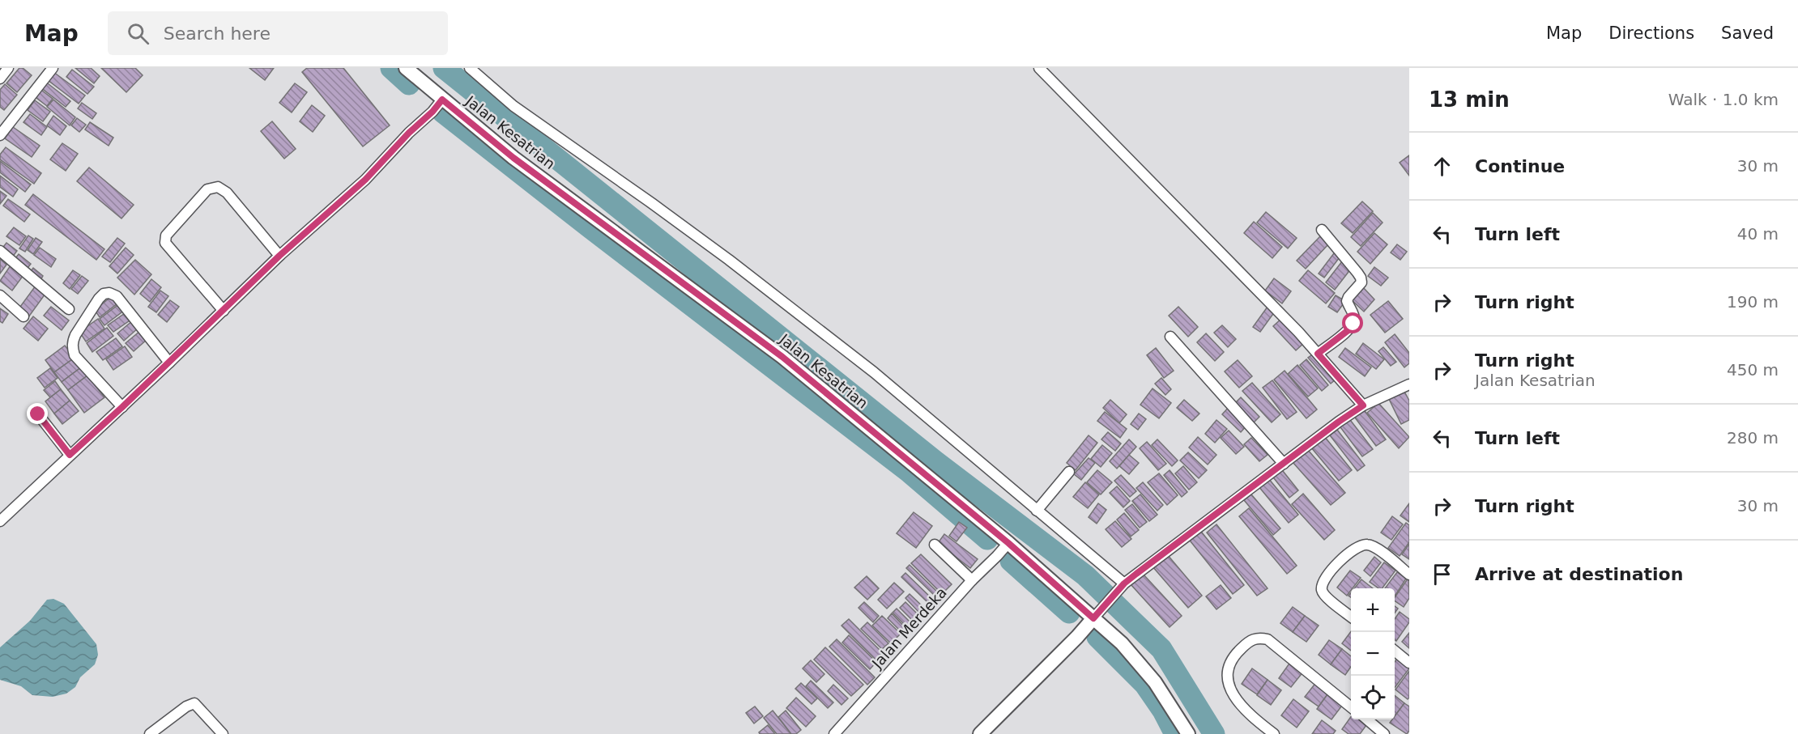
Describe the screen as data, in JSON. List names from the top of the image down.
{
  "streets": {
    "street": ["Jalan Kesatrian", "Jalan Merdeka"]
  },
  "crossings": [
    ["Jalan Kesatrian", "Jalan Merdeka"]
  ],
  "page": {
    "header": "Map",
    "search": "Search here",
    "nav": ["Map", "Directions", "Saved"],
    "heading": ["13 min", "Walk · 1.0 km"],
    "list": [
      ["Continue", "30 m"],
      ["Turn left", "40 m"],
      ["Turn right", "190 m"],
      ["Turn right", "Jalan Kesatrian", "450 m"],
      ["Turn left", "280 m"],
      ["Turn right", "30 m"],
      "Arrive at destination"
    ],
    "map_buttons": ["+", "−"]
  }
}
